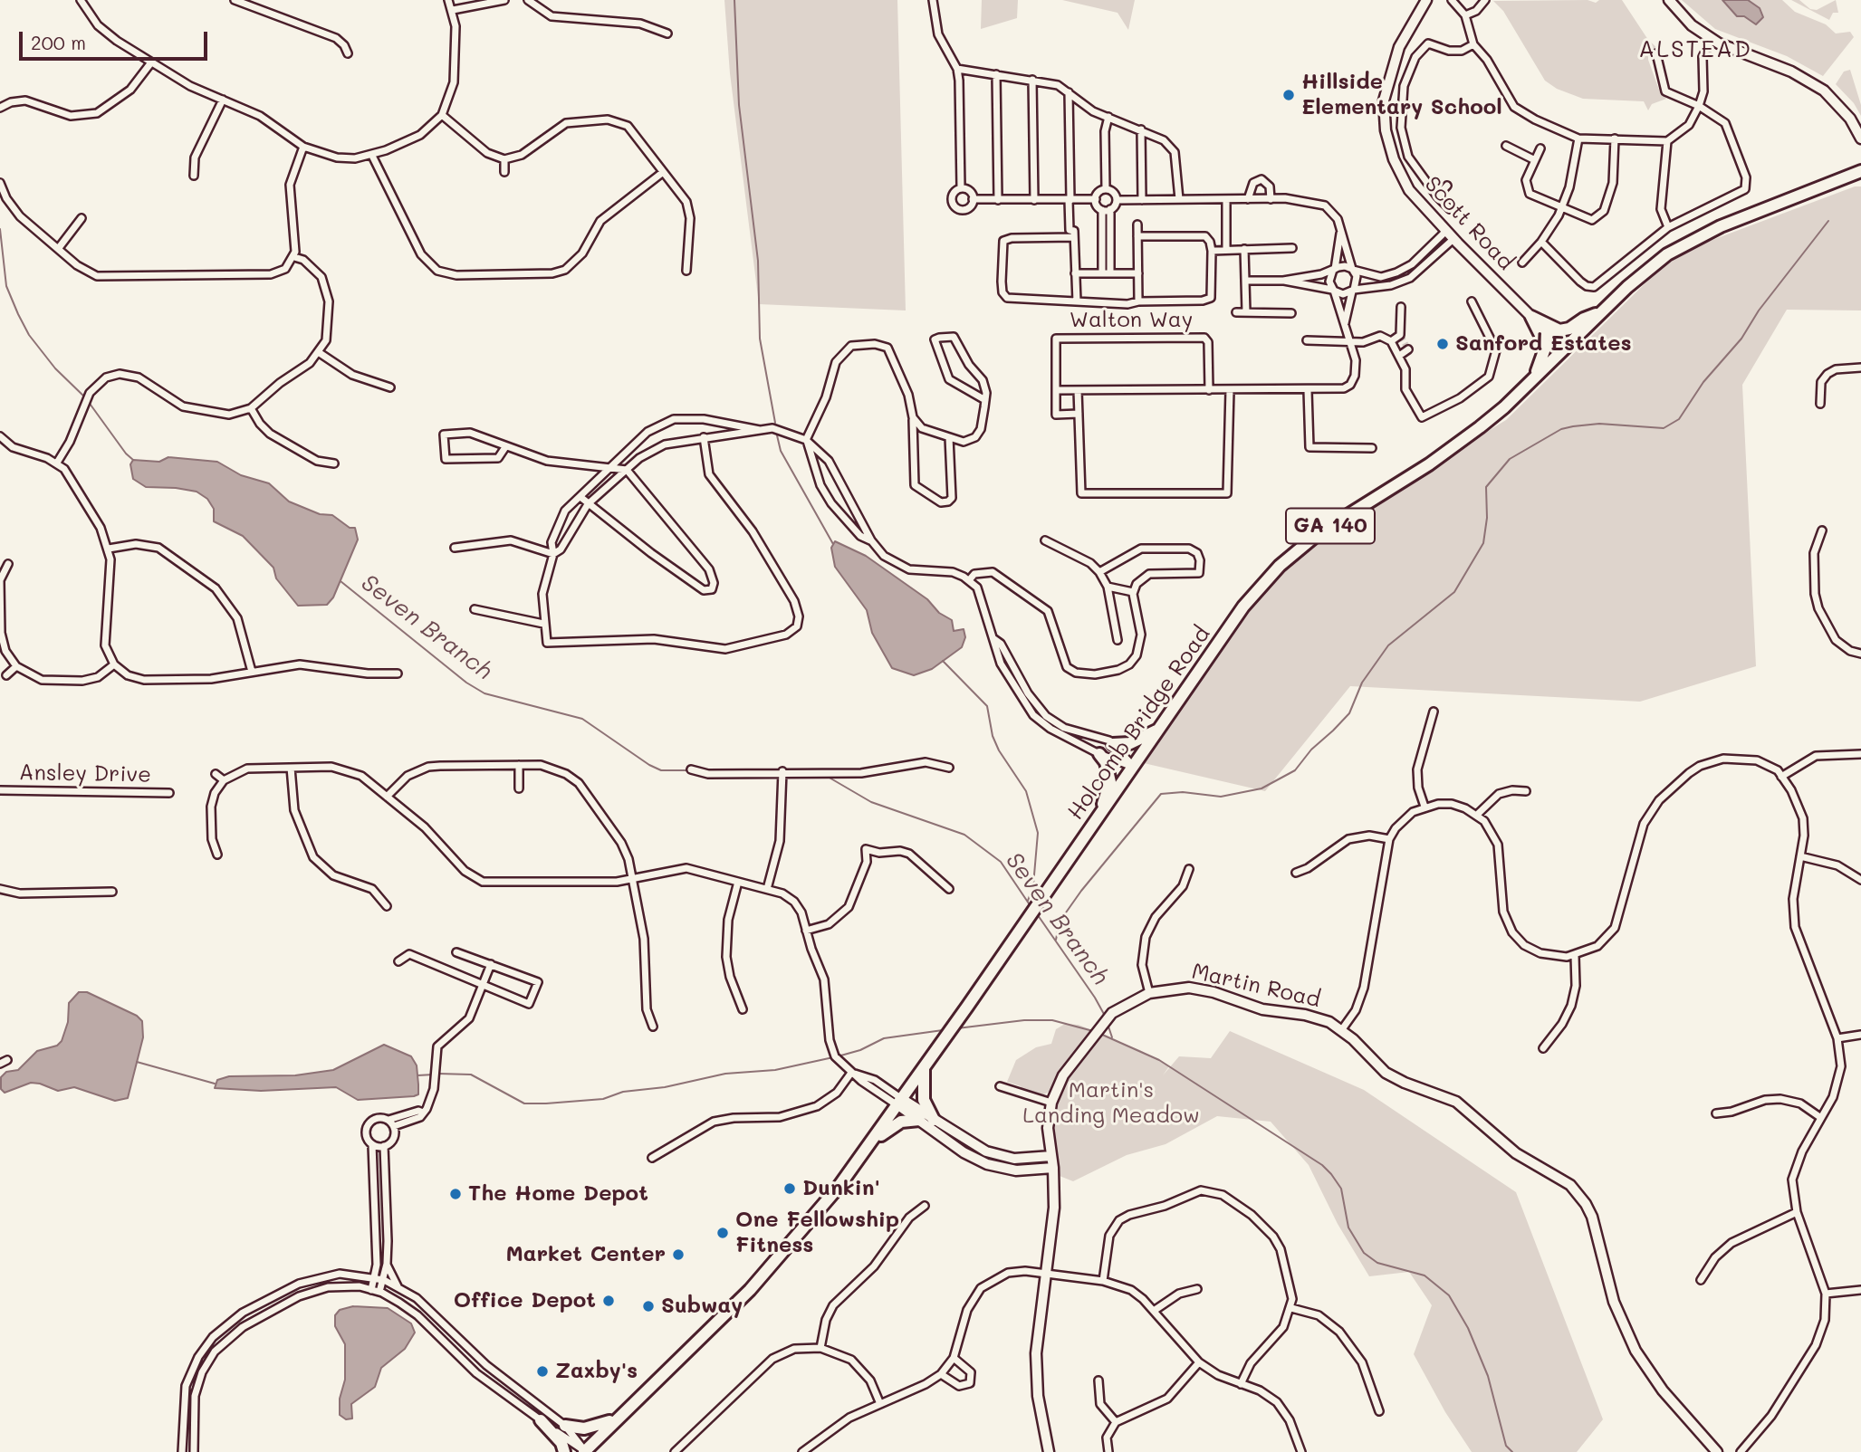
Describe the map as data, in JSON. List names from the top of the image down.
{
  "streets": {
    "main road": ["GA 140", "Holcomb Bridge Road"],
    "street": [
      "Scott Road",
      "Walton Way",
      "Ansley Drive",
      "Martin Road"
    ]
  },
  "crossings": [
    ["Scott Road", "Holcomb Bridge Road"]
  ],
  "districts": ["ALSTEAD"],
  "water": ["Seven Branch"],
  "parks": ["Martin's Landing Meadow"],
  "places": [
    "Hillside Elementary School",
    "Sanford Estates",
    "Dunkin'",
    "The Home Depot",
    "One Fellowship Fitness",
    "Market Center",
    "Office Depot",
    "Subway",
    "Zaxby's"
  ],
  "scale_bar": "200 m"
}
